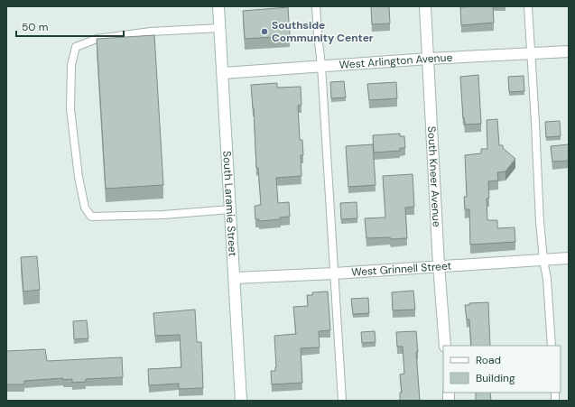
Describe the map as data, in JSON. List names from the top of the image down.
{
  "streets": {
    "street": [
      "West Arlington Avenue",
      "South Kneer Avenue",
      "South Laramie Street",
      "West Grinnell Street"
    ]
  },
  "crossings": [
    ["West Arlington Avenue", "South Kneer Avenue"],
    ["West Arlington Avenue", "South Laramie Street"],
    ["South Kneer Avenue", "West Grinnell Street"],
    ["South Laramie Street", "West Grinnell Street"]
  ],
  "places": ["Southside Community Center"],
  "legend": ["Road", "Building"],
  "scale_bar": "50 m"
}
